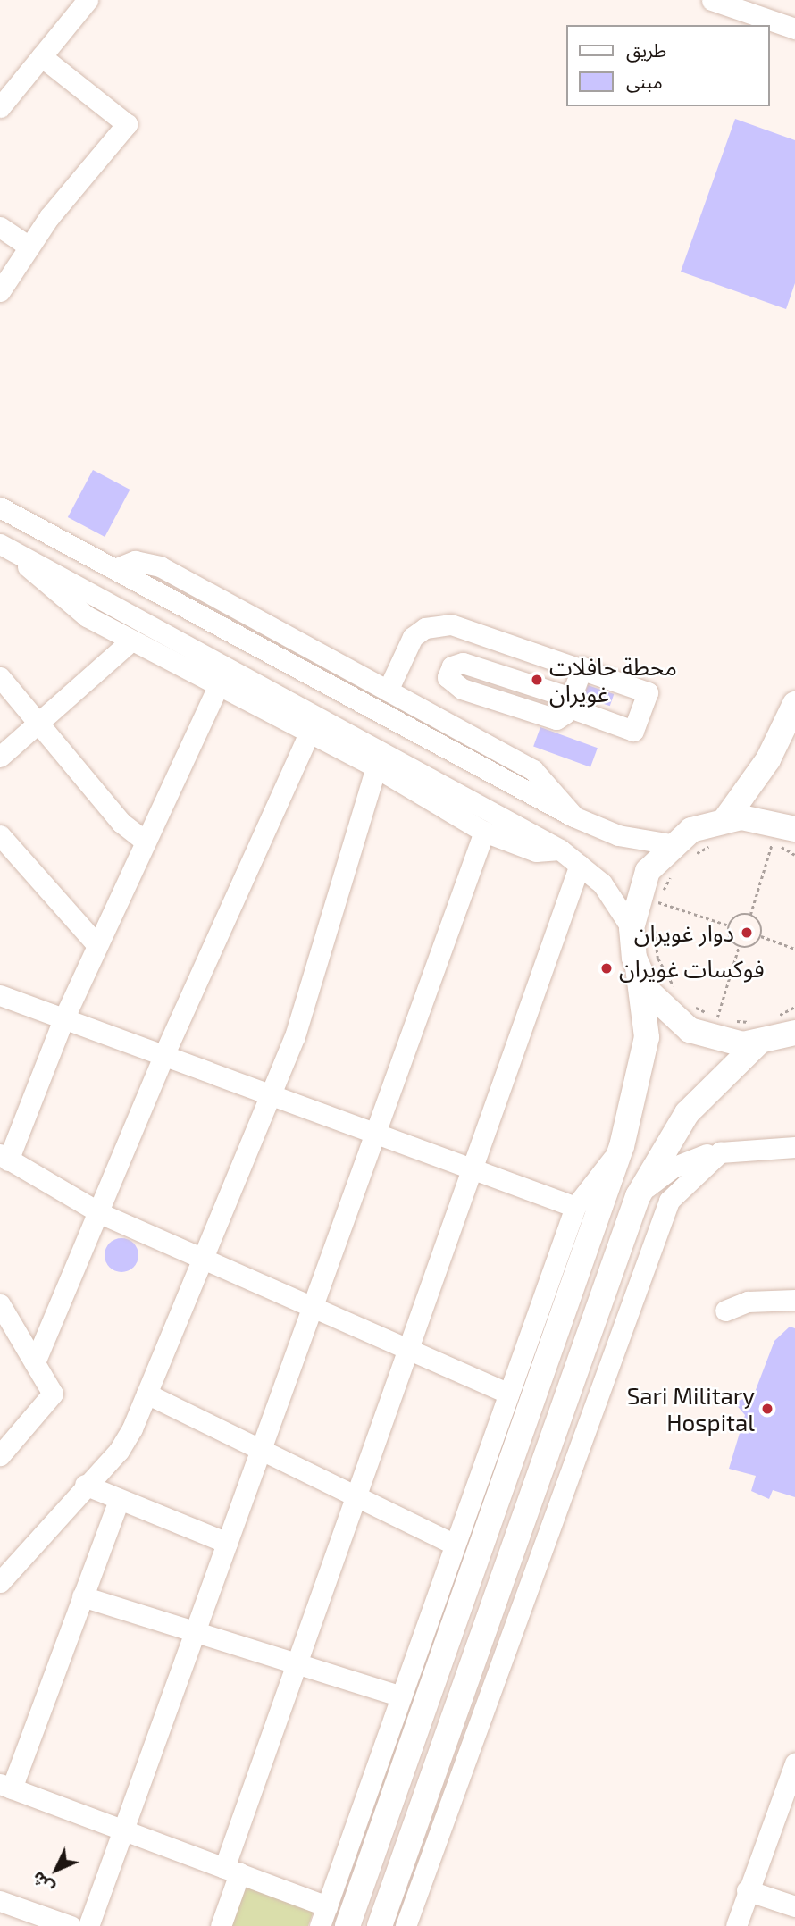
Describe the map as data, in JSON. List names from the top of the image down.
{
  "places": [
    "محطة حافلات غويران",
    "دوار غويران",
    "فوكسات غويران",
    "Sari Military Hospital"
  ],
  "legend": ["طريق", "مبنى"],
  "north": "bottom left"
}
